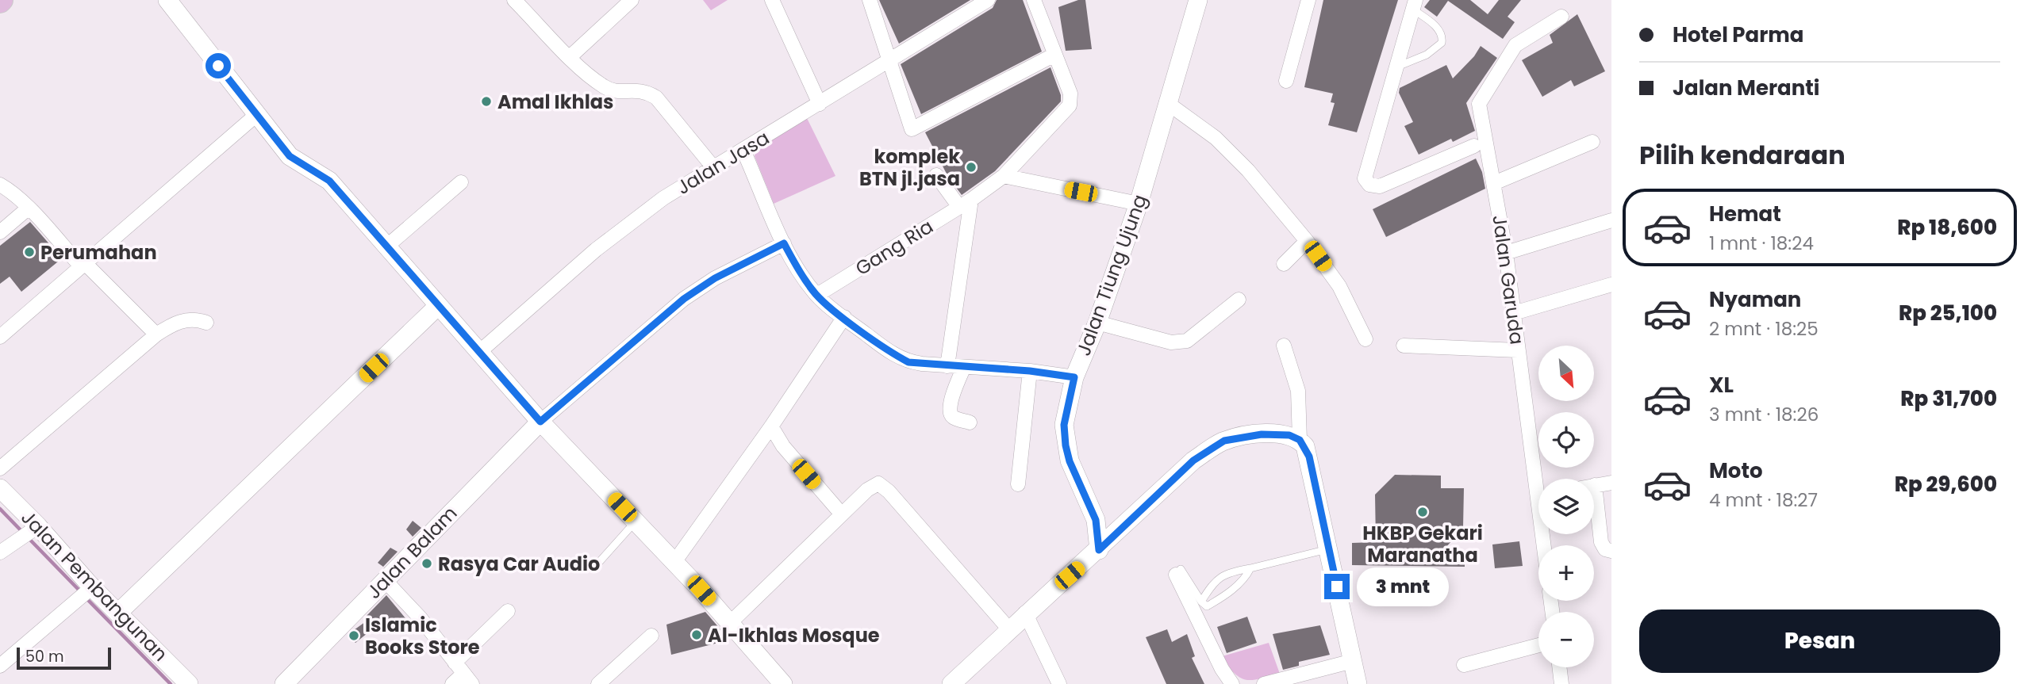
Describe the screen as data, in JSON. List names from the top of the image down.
{
  "streets": {
    "street": [
      "Jalan Jasa",
      "Gang Ria",
      "Jalan Tiung Ujung",
      "Jalan Garuda",
      "Jalan Balam",
      "Jalan Pembangunan"
    ]
  },
  "places": [
    "Amal Ikhlas",
    "komplek BTN jl.jasa",
    "Perumahan",
    "HKBP Gekari Maranatha",
    "Rasya Car Audio",
    "Al-Ikhlas Mosque",
    "Islamic Books Store"
  ],
  "scale_bar": "50 m",
  "north": "bottom right",
  "page": {
    "banner": ["Hotel Parma", "Jalan Meranti"],
    "heading": "Pilih kendaraan",
    "list": [
      {
        "name": "Hemat",
        "note": "1 mnt · 18:24",
        "value": "Rp 18,600"
      },
      {
        "name": "Nyaman",
        "note": "2 mnt · 18:25",
        "value": "Rp 25,100"
      },
      {
        "name": "XL",
        "note": "3 mnt · 18:26",
        "value": "Rp 31,700"
      },
      {
        "name": "Moto",
        "note": "4 mnt · 18:27",
        "value": "Rp 29,600"
      }
    ],
    "map_buttons": ["+", "−"],
    "bubble": "3 mnt",
    "buttons": "Pesan",
    "scale": "50 m"
  }
}
